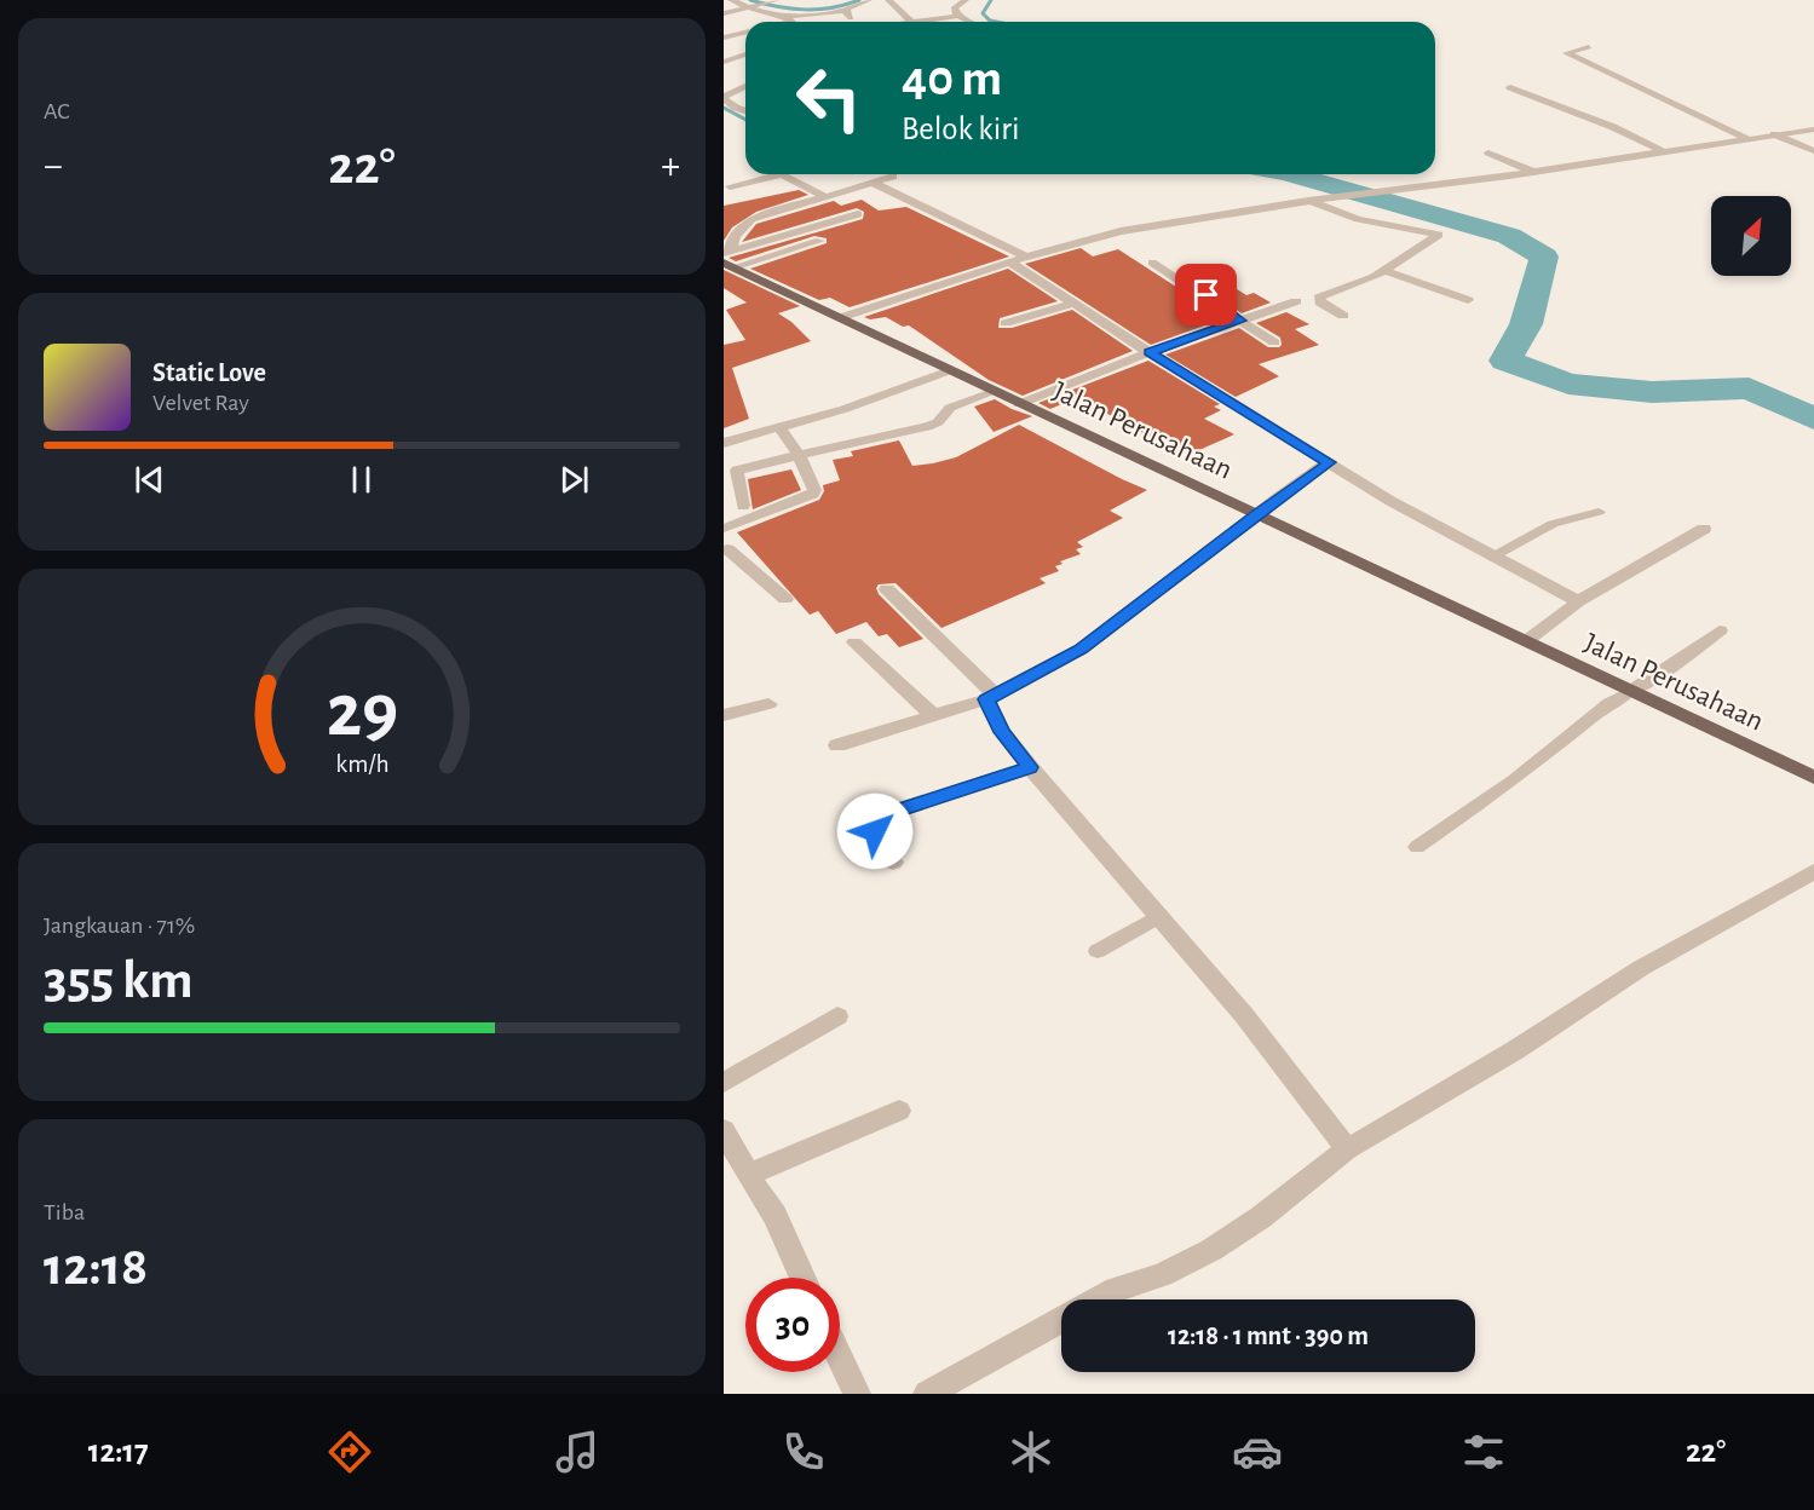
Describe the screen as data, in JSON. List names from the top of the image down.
{
  "streets": {
    "main road": ["Jalan Perusahaan"]
  },
  "north": "top right",
  "page": {
    "tile": [
      "AC",
      ["Jangkauan · 71%", "355 km"],
      ["Tiba", "12:18"]
    ],
    "turn": ["40 m", "Belok kiri"],
    "heat": ["−", "22°", "+"],
    "song": ["Static Love", "Velvet Ray"],
    "limit": "30",
    "trip": "12:18 · 1 mnt · 390 m",
    "tabs": ["12:17", "22°"],
    "gauge": ["29", "km/h"]
  }
}
